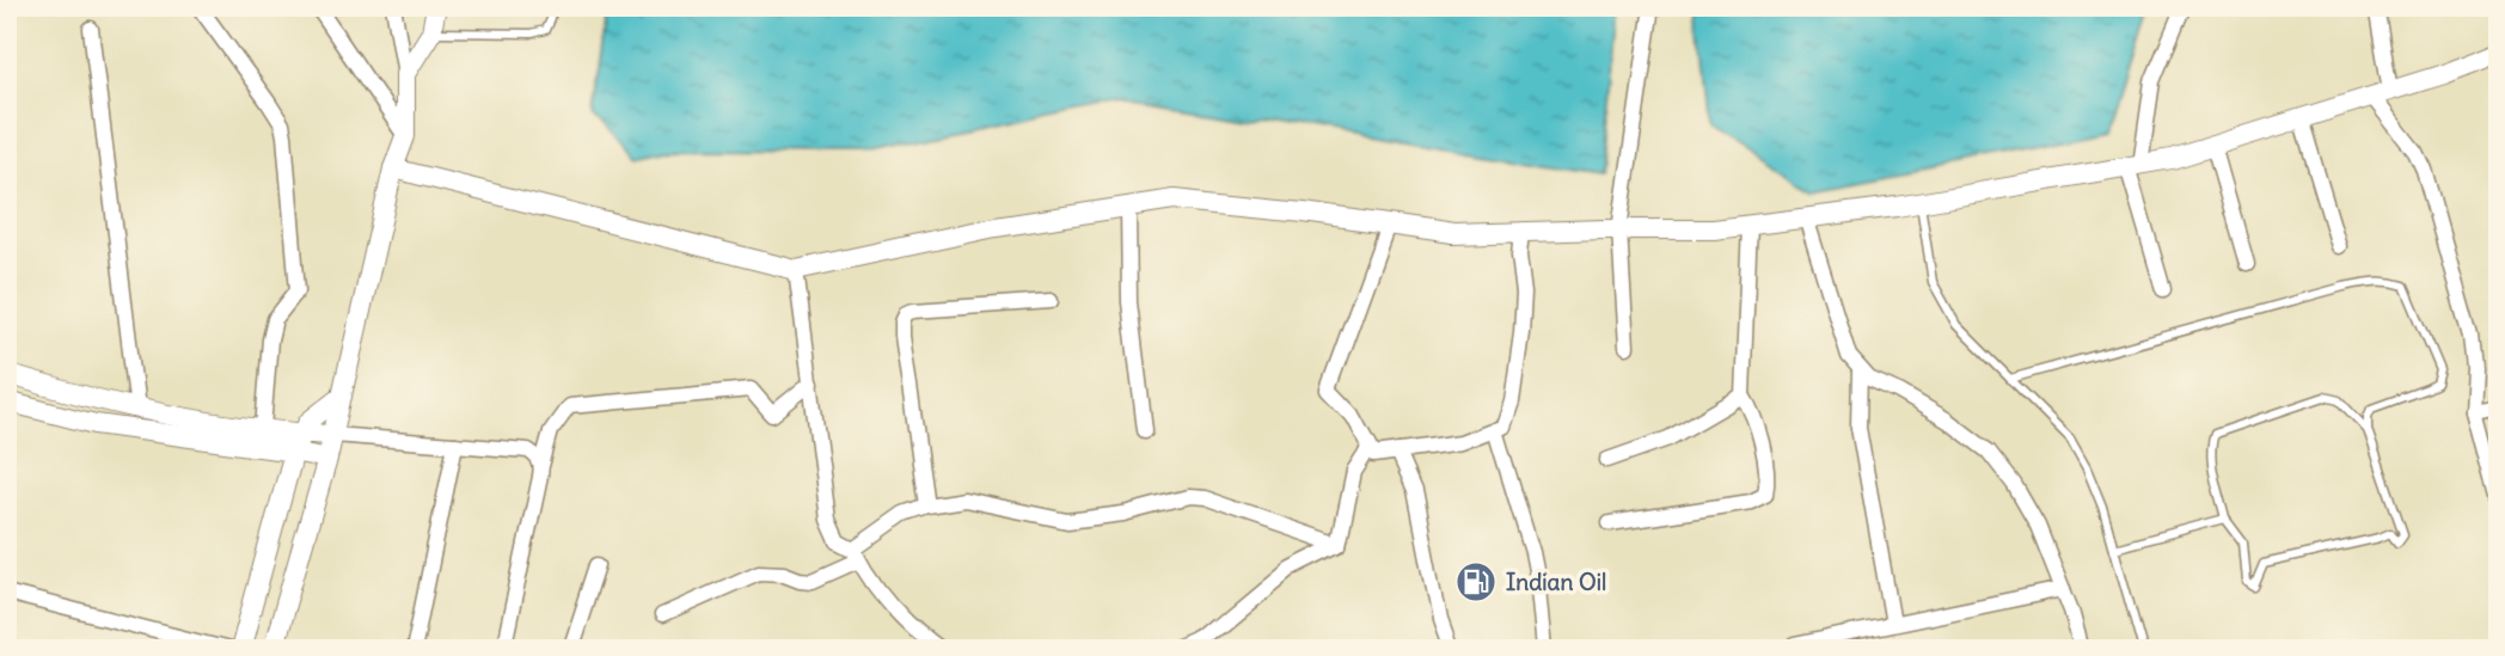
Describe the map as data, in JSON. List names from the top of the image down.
{
  "places": {
    "fuel station": ["Indian Oil"]
  }
}
